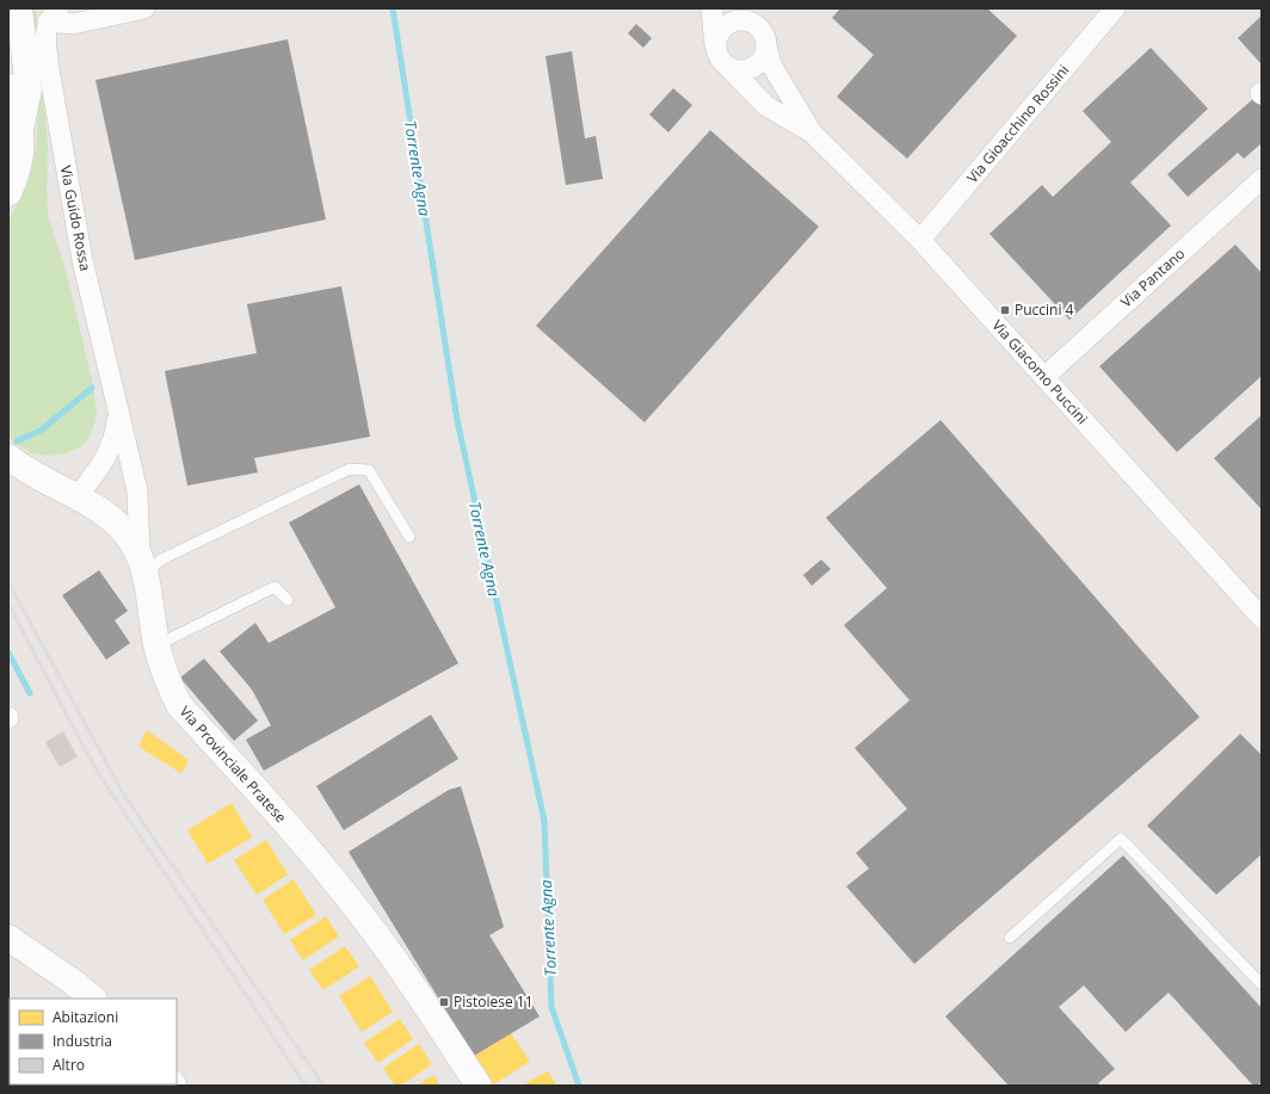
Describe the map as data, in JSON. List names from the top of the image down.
{
  "streets": {
    "street": [
      "Via Gioacchino Rossini",
      "Via Guido Rossa",
      "Via Pantano",
      "Via Giacomo Puccini",
      "Via Provinciale Pratese"
    ]
  },
  "crossings": [
    ["Via Gioacchino Rossini", "Via Giacomo Puccini"],
    ["Via Guido Rossa", "Via Provinciale Pratese"],
    ["Via Pantano", "Via Giacomo Puccini"]
  ],
  "water": ["Torrente Agna"],
  "places": {
    "transit": ["Puccini 4", "Pistoiese 11"]
  },
  "legend": ["Abitazioni", "Industria", "Altro"]
}
